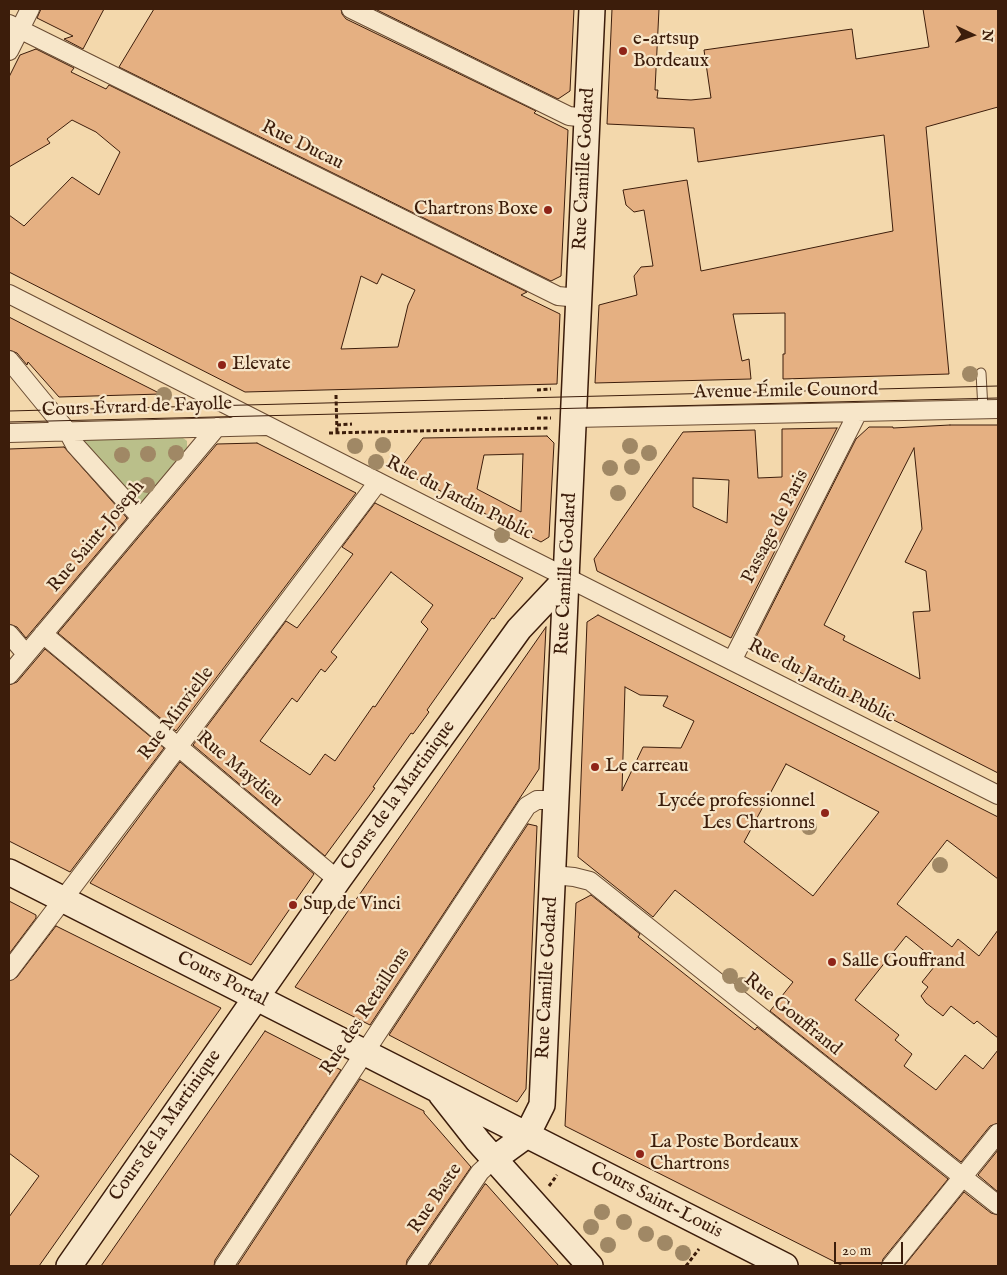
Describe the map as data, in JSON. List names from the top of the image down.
{
  "streets": {
    "street": [
      "Rue Ducau",
      "Rue Camille Godard",
      "Avenue Émile Counord",
      "Cours Évrard de Fayolle",
      "Rue du Jardin Public",
      "Passage de Paris",
      "Rue Saint-Joseph",
      "Rue Minvielle",
      "Rue Maydieu",
      "Cours de la Martinique",
      "Cours Portal",
      "Rue des Retaillons",
      "Rue Gouffrand",
      "Rue Baste",
      "Cours Saint-Louis"
    ]
  },
  "crossings": [
    ["Rue Ducau", "Rue Camille Godard"],
    ["Rue Camille Godard", "Avenue Émile Counord"],
    ["Rue Camille Godard", "Rue du Jardin Public"],
    ["Rue Camille Godard", "Cours de la Martinique"],
    ["Rue Camille Godard", "Cours Portal"],
    ["Rue Camille Godard", "Rue des Retaillons"],
    ["Rue Camille Godard", "Rue Gouffrand"],
    ["Rue Camille Godard", "Cours Saint-Louis"],
    ["Avenue Émile Counord", "Passage de Paris"],
    ["Cours Évrard de Fayolle", "Rue du Jardin Public"],
    ["Cours Évrard de Fayolle", "Rue Saint-Joseph"],
    ["Rue du Jardin Public", "Passage de Paris"],
    ["Rue du Jardin Public", "Rue Minvielle"],
    ["Rue du Jardin Public", "Cours de la Martinique"],
    ["Rue Saint-Joseph", "Rue Maydieu"],
    ["Rue Minvielle", "Rue Maydieu"],
    ["Rue Minvielle", "Cours Portal"],
    ["Rue Maydieu", "Cours de la Martinique"],
    ["Cours de la Martinique", "Cours Portal"],
    ["Cours Portal", "Rue des Retaillons"],
    ["Cours Portal", "Rue Baste"],
    ["Cours Portal", "Cours Saint-Louis"]
  ],
  "places": [
    "e-artsup Bordeaux",
    "Chartrons Boxe",
    "Elevate",
    "Le carreau",
    "Lycée professionnel Les Chartrons",
    "Sup de Vinci",
    "Salle Gouffrand",
    "La Poste Bordeaux Chartrons"
  ],
  "scale_bar": "20 m",
  "north": "right"
}
